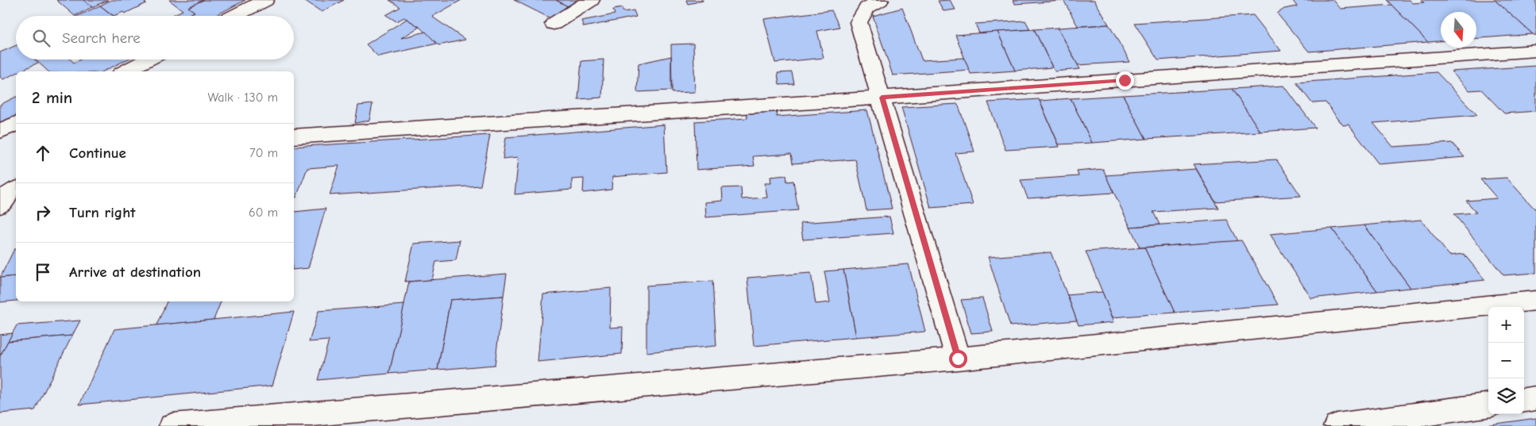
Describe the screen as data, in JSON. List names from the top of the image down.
{
  "north": "bottom",
  "page": {
    "search": "Search here",
    "heading": ["2 min", "Walk · 130 m"],
    "list": [
      ["Continue", "70 m"],
      ["Turn right", "60 m"],
      "Arrive at destination"
    ],
    "map_buttons": ["+", "−"]
  }
}
